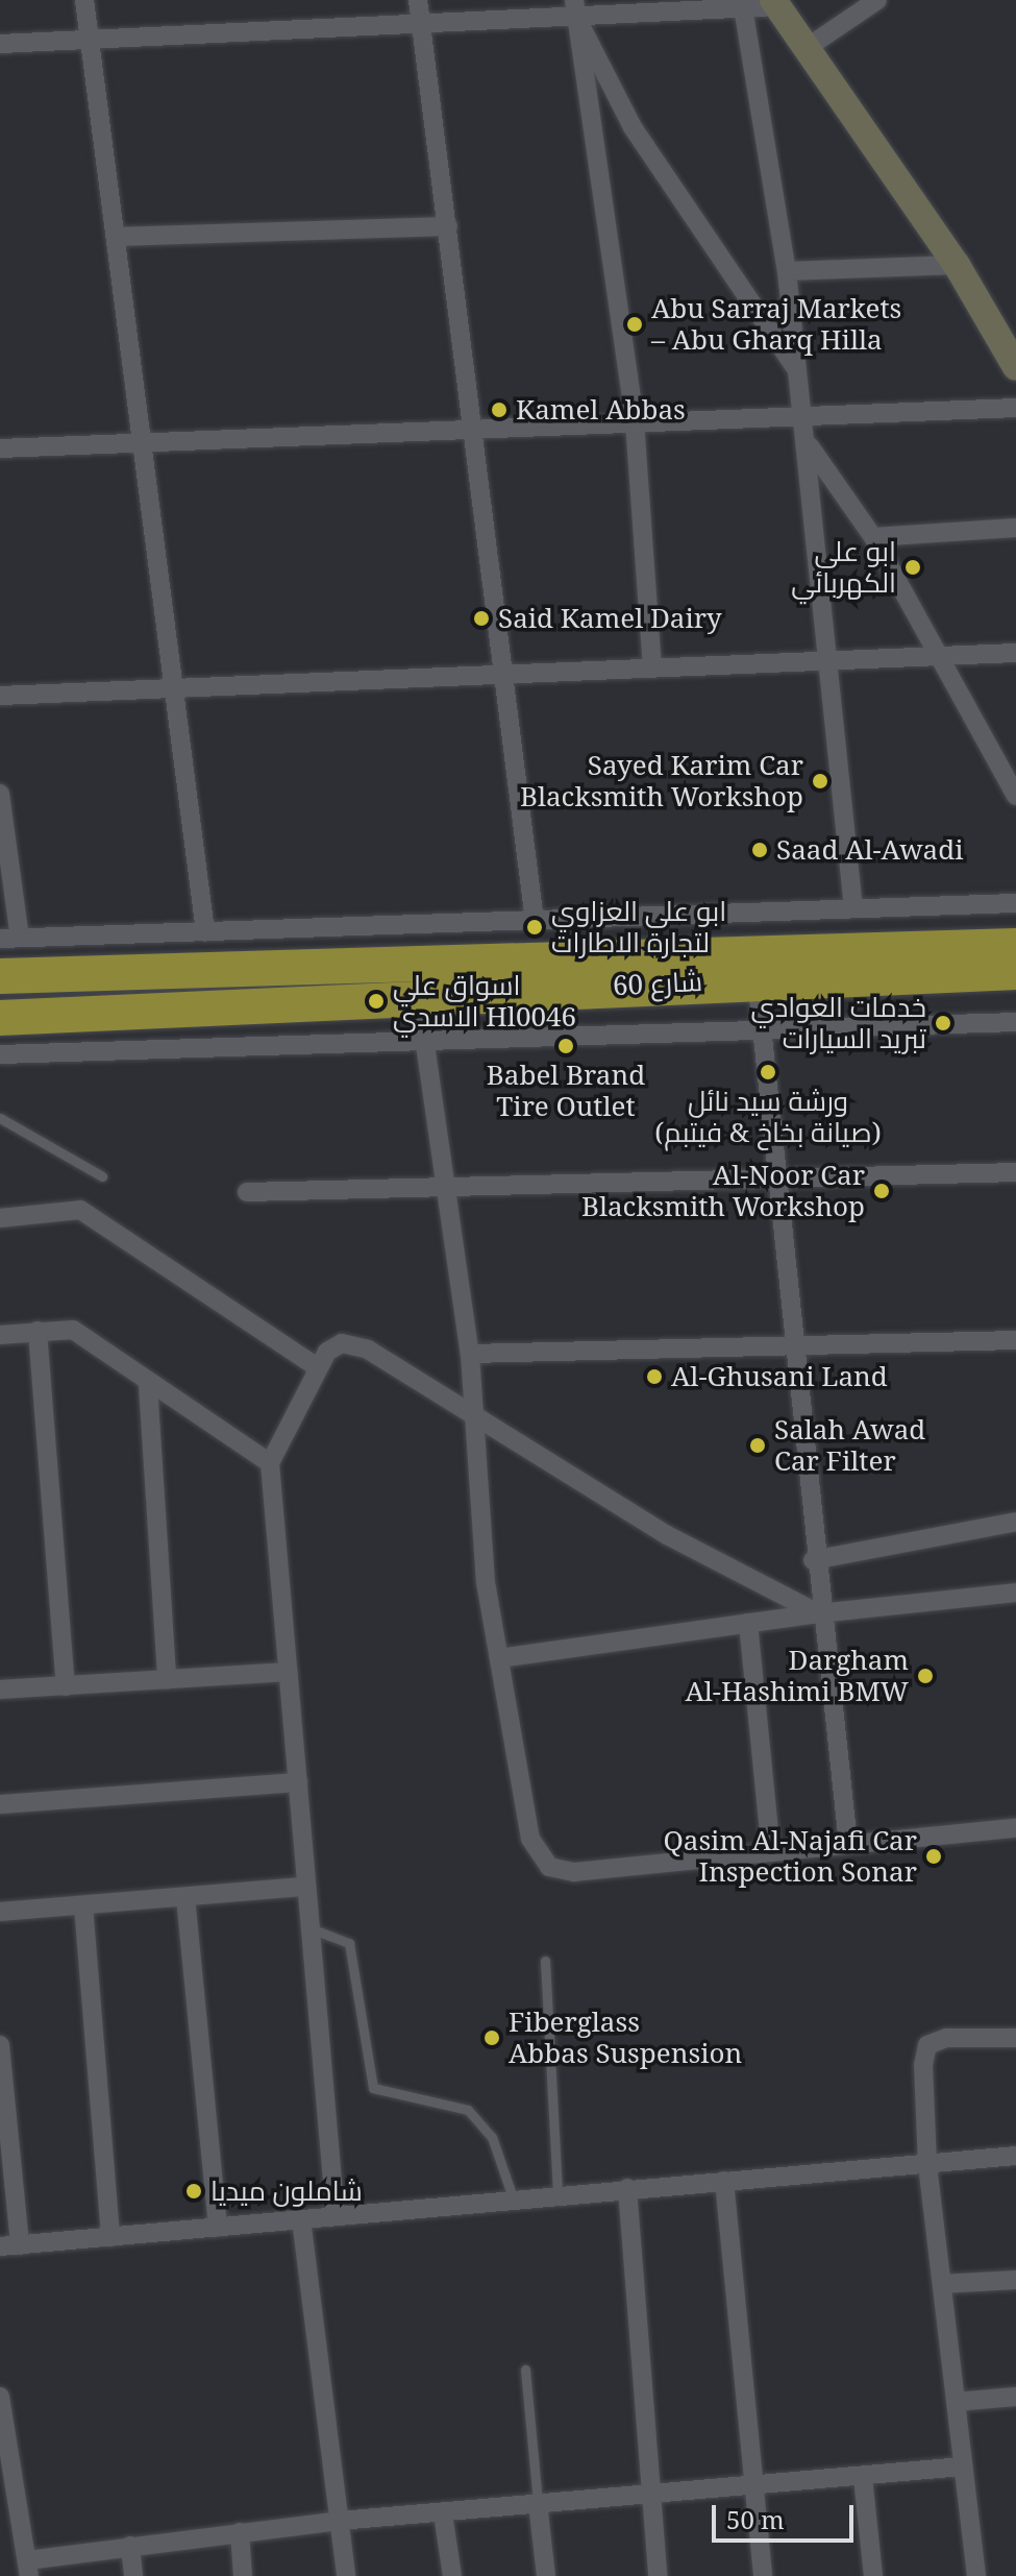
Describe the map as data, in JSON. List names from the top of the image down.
{
  "streets": {
    "highway": ["شارع 60"]
  },
  "places": [
    "Abu Sarraj Markets – Abu Gharq Hilla",
    "Kamel Abbas",
    "ابو علي الكهربائي",
    "Said Kamel Dairy",
    "Sayed Karim Car Blacksmith Workshop",
    "Saad Al-Awadi",
    "ابو علي العزاوي لتجارة الاطارات",
    "اسواق علي الاسدي Hl0046",
    "خدمات العوادي تبريد السيارات",
    "Babel Brand Tire Outlet",
    "ورشة سيد نائل (صيانة بخاخ & فيتبم)",
    "Al-Noor Car Blacksmith Workshop",
    "Al-Ghusani Land",
    "Salah Awad Car Filter",
    "Dargham Al-Hashimi BMW",
    "Qasim Al-Najafi Car Inspection Sonar",
    "Fiberglass Abbas Suspension",
    "شاملون ميديا"
  ],
  "scale_bar": "50 m"
}
